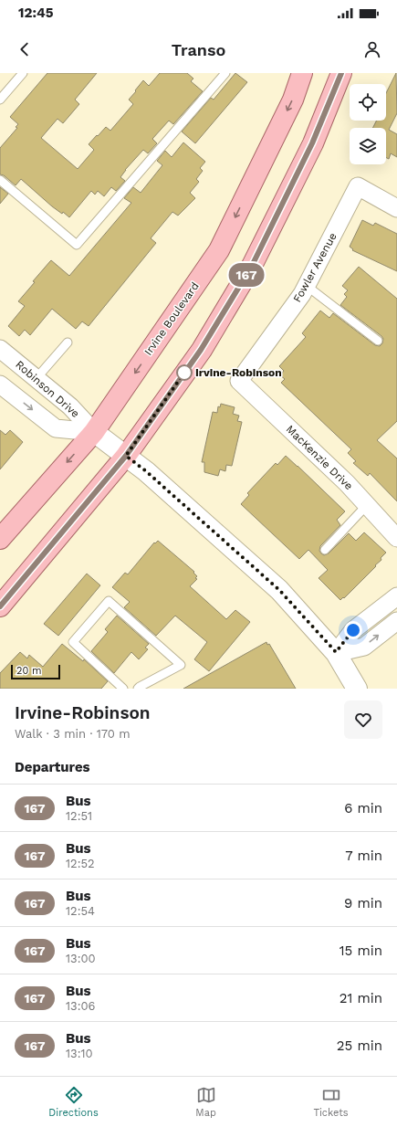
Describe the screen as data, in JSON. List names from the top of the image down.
{
  "streets": {
    "main road": ["Irvine Boulevard"],
    "street": ["Fowler Avenue", "Robinson Drive", "MacKenzie Drive"]
  },
  "crossings": [
    ["Fowler Avenue", "MacKenzie Drive"],
    ["Irvine Boulevard", "Robinson Drive"]
  ],
  "places": ["Irvine-Robinson"],
  "lines": ["bus line 167"],
  "scale_bar": "20 m",
  "page": {
    "status": "12:45",
    "header": "Transo",
    "on_map": "167",
    "scale": "20 m",
    "heading": [
      ["Irvine-Robinson", "Walk · 3 min · 170 m"],
      "Departures"
    ],
    "list": [
      {
        "mark": "167",
        "name": "Bus",
        "note": "12:51",
        "value": "6 min"
      },
      {
        "mark": "167",
        "name": "Bus",
        "note": "12:52",
        "value": "7 min"
      },
      {
        "mark": "167",
        "name": "Bus",
        "note": "12:54",
        "value": "9 min"
      },
      {
        "mark": "167",
        "name": "Bus",
        "note": "13:00",
        "value": "15 min"
      },
      {
        "mark": "167",
        "name": "Bus",
        "note": "13:06",
        "value": "21 min"
      },
      {
        "mark": "167",
        "name": "Bus",
        "note": "13:10",
        "value": "25 min"
      }
    ],
    "tabs": ["Directions", "Map", "Tickets"]
  }
}
